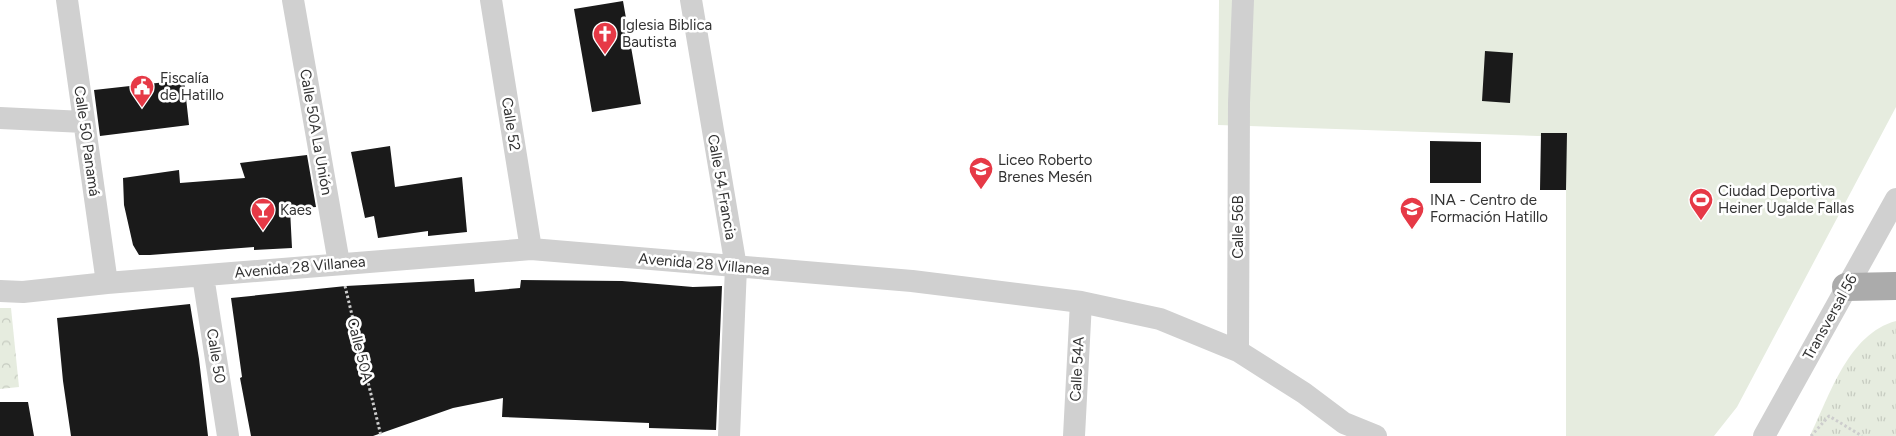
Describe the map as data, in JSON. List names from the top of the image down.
{
  "streets": {
    "street": [
      "Calle 52",
      "Calle 50A La Unión",
      "Calle 50 Panamá",
      "Calle 54 Francia",
      "Calle 56B",
      "Avenida 28 Villanea",
      "Transversal 56",
      "Calle 50",
      "Calle 54A"
    ],
    "path": ["Calle 50A"]
  },
  "crossings": [
    ["Calle 52", "Avenida 28 Villanea"],
    ["Calle 50A La Unión", "Avenida 28 Villanea"],
    ["Calle 50A La Unión", "Calle 50A"],
    ["Calle 50 Panamá", "Avenida 28 Villanea"],
    ["Calle 54 Francia", "Avenida 28 Villanea"],
    ["Calle 56B", "Avenida 28 Villanea"],
    ["Avenida 28 Villanea", "Calle 50A"],
    ["Avenida 28 Villanea", "Calle 50"],
    ["Avenida 28 Villanea", "Calle 54A"]
  ],
  "places": {
    "church": ["Iglesia Biblica Bautista"],
    "public building": ["Fiscalía de Hatillo"],
    "school or university": ["Liceo Roberto Brenes Mesén", "INA - Centro de Formación Hatillo"],
    "sports": ["Ciudad Deportiva Heiner Ugalde Fallas"],
    "bar": ["Kaes"]
  }
}
